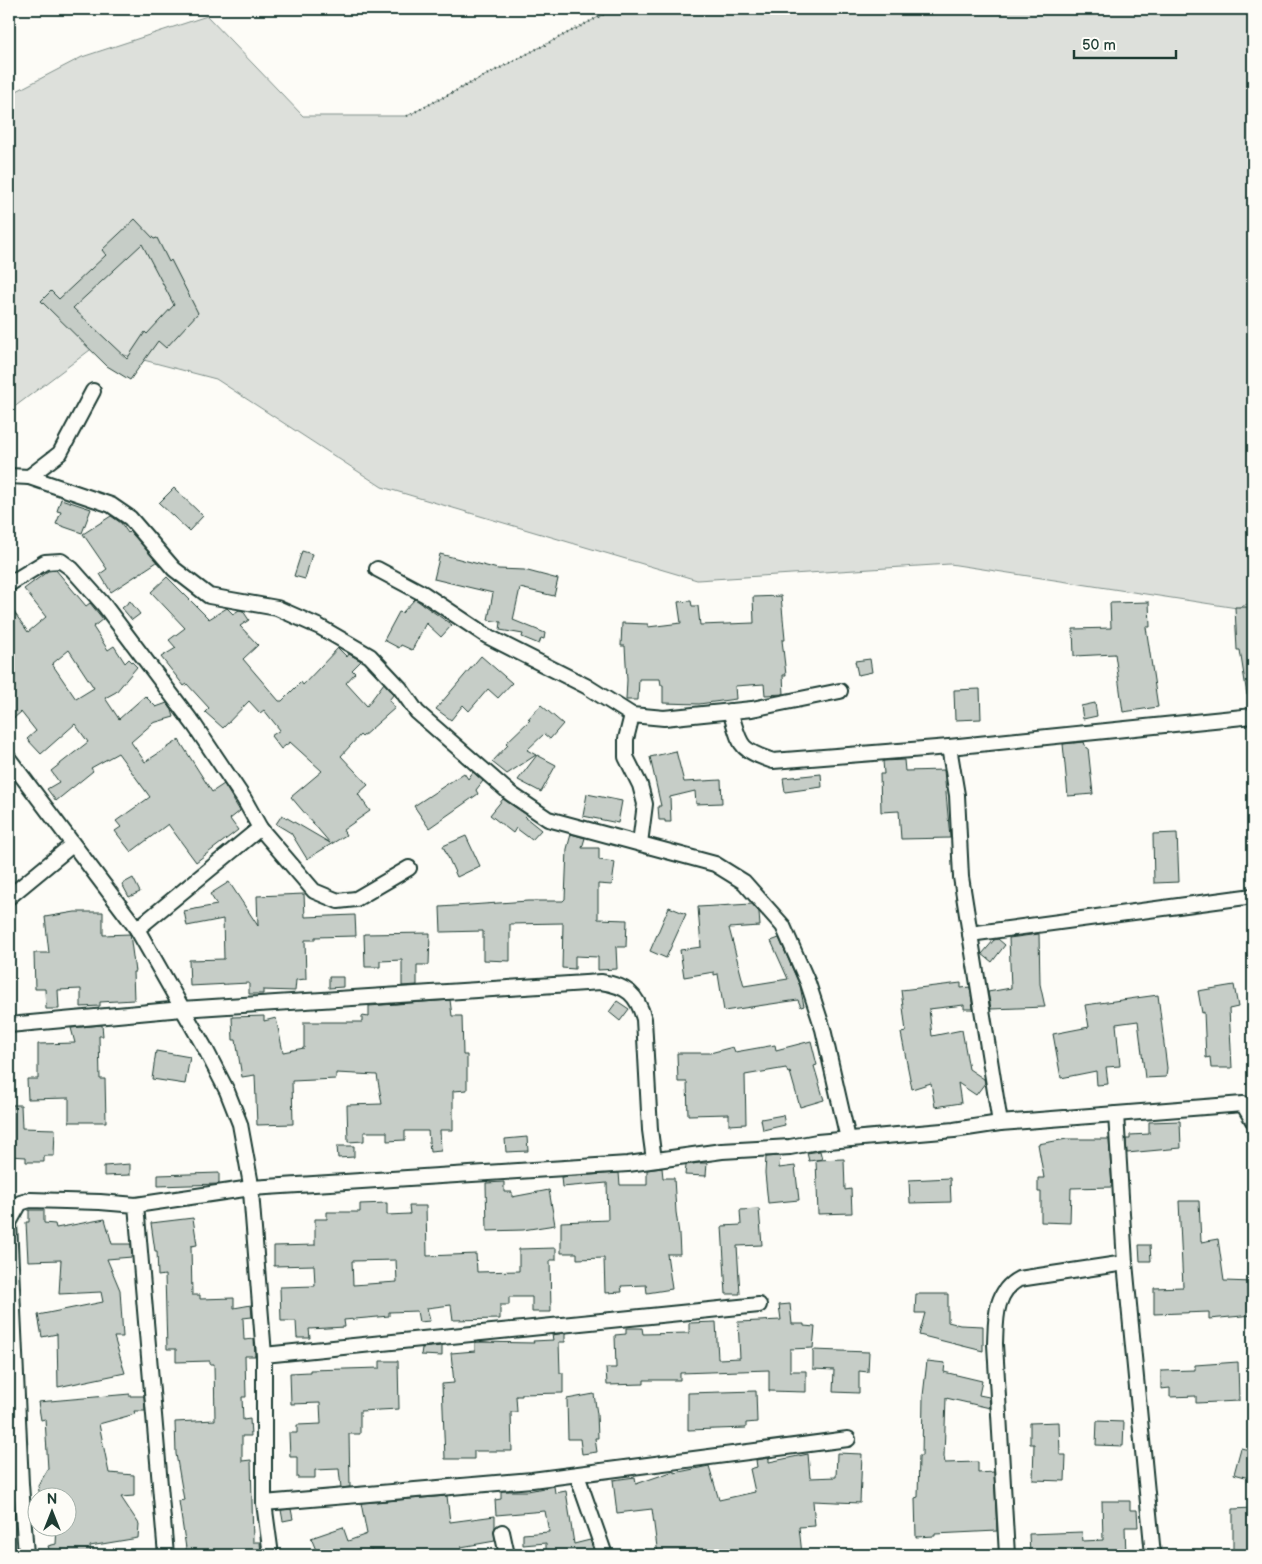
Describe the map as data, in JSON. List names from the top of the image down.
{
  "scale_bar": "50 m",
  "north": "top"
}
